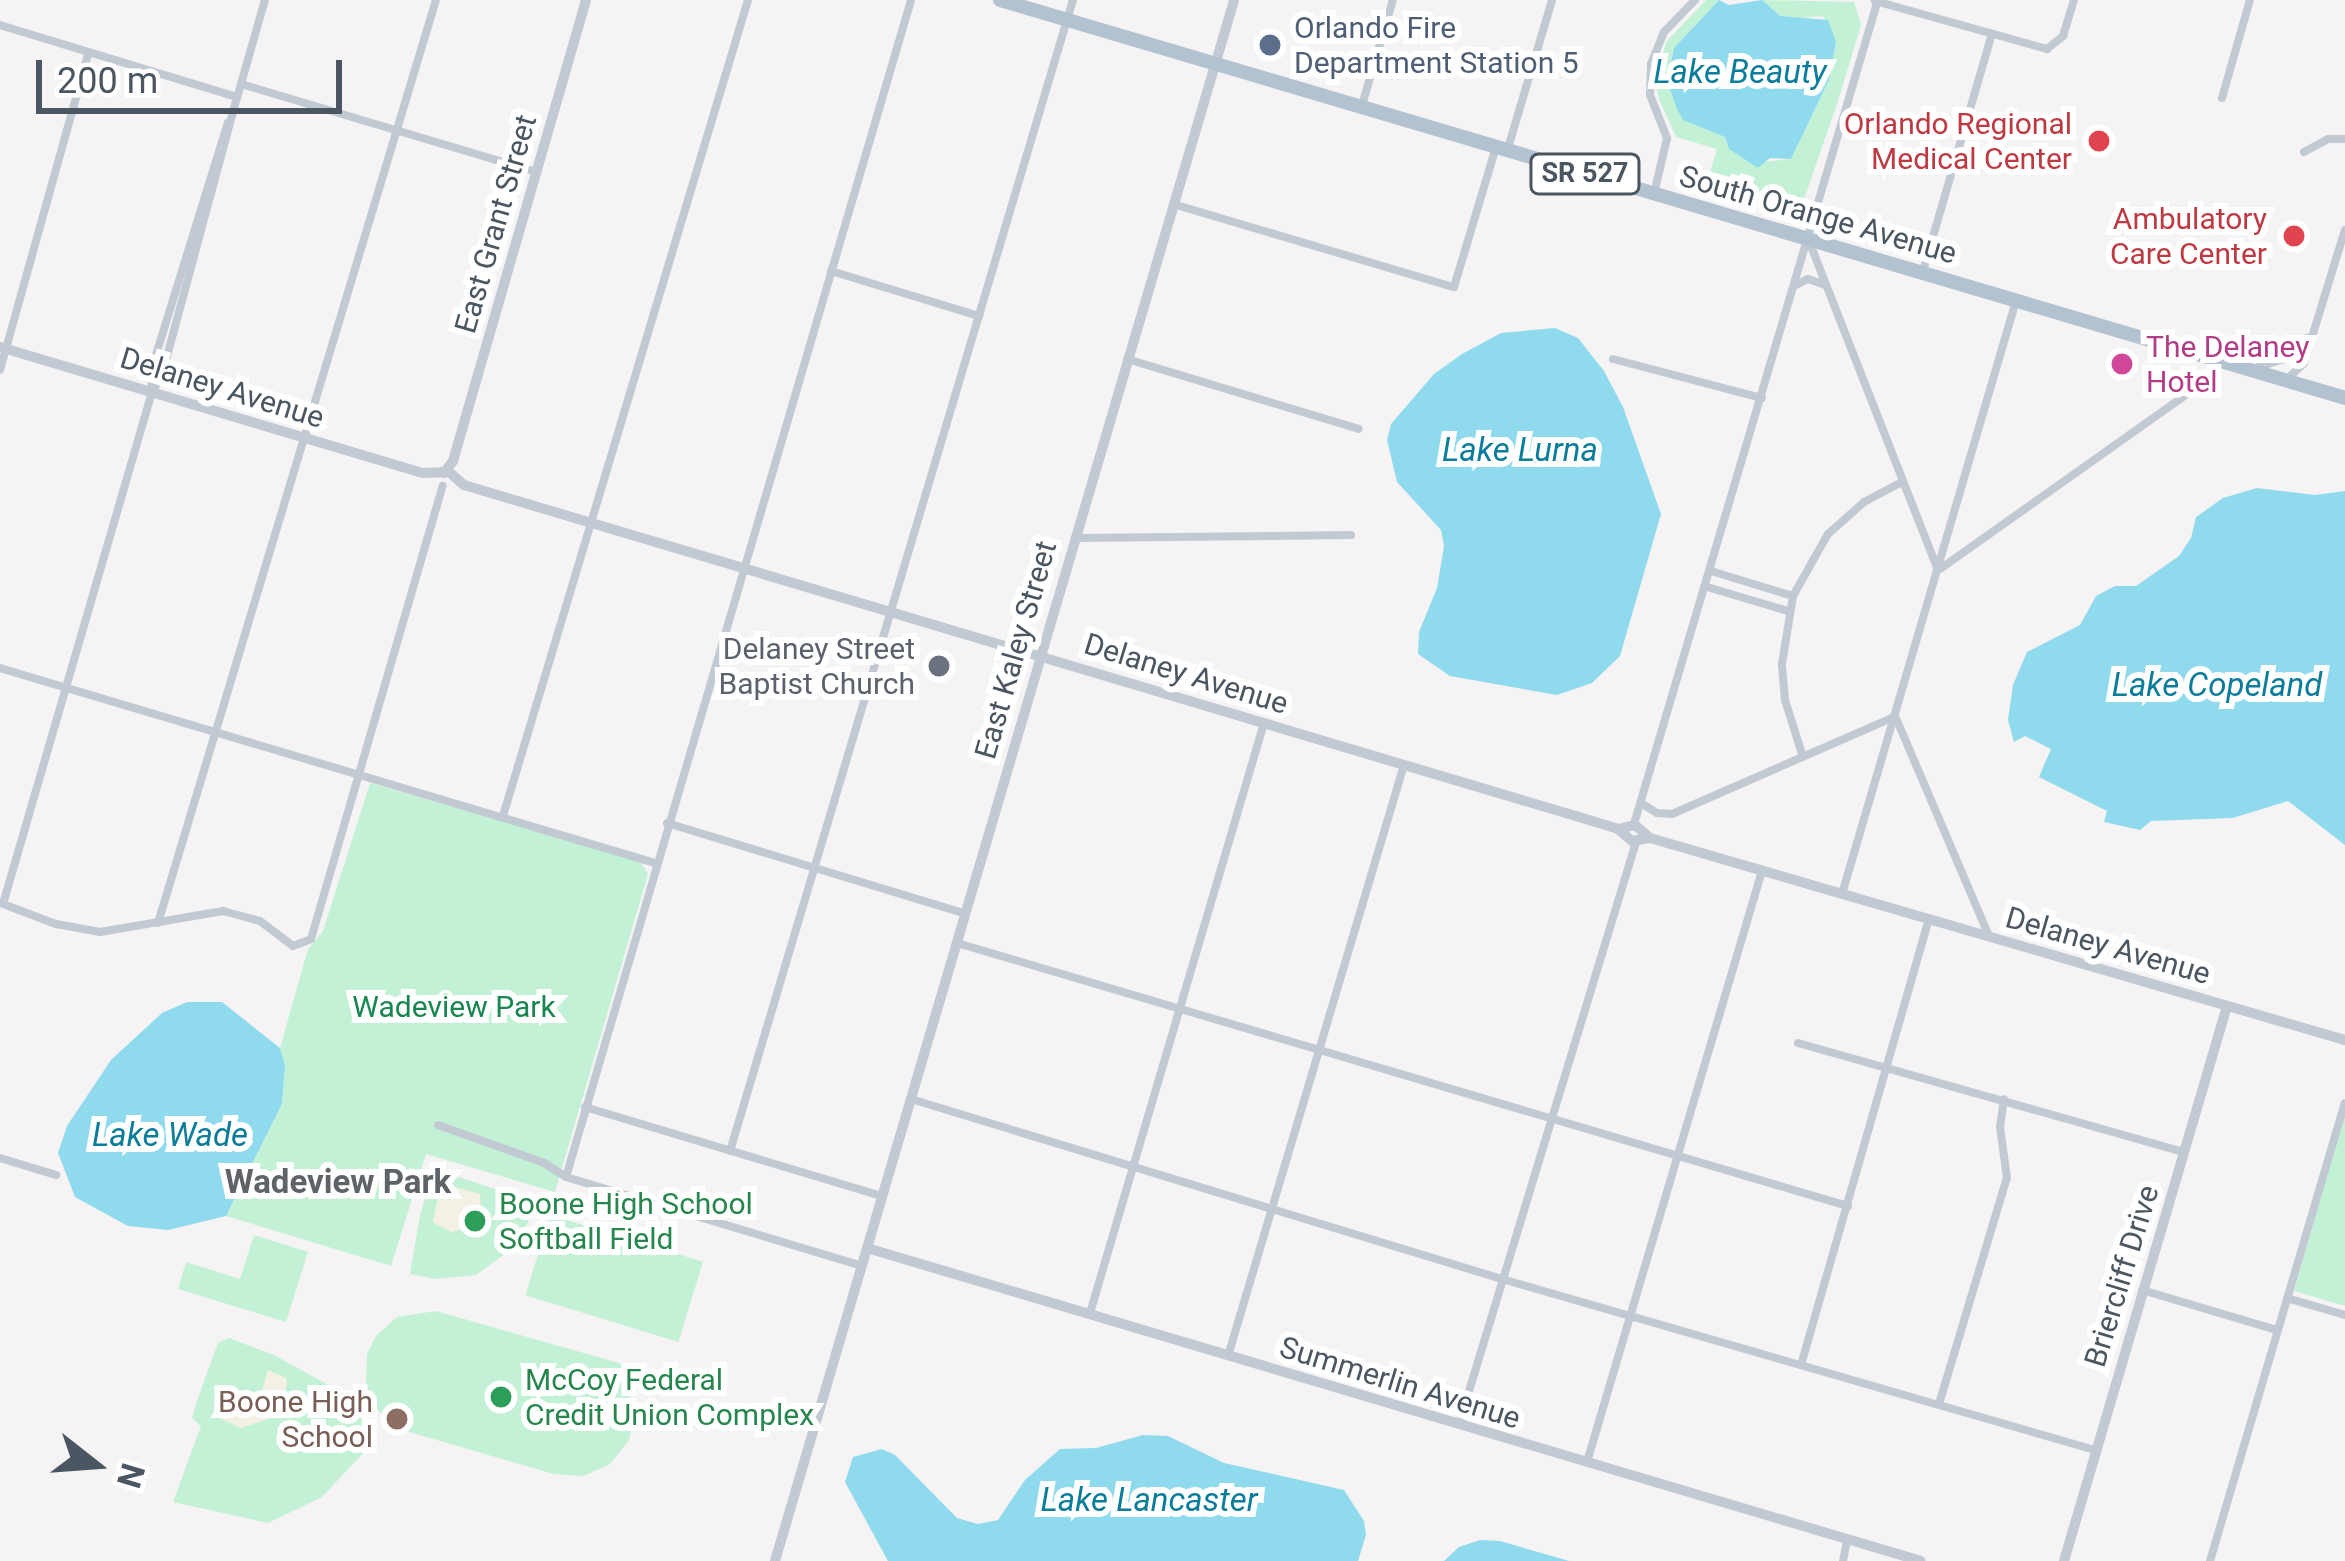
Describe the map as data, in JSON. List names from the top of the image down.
{
  "streets": {
    "main road": ["SR 527", "South Orange Avenue"],
    "street": [
      "East Grant Street",
      "Delaney Avenue",
      "East Kaley Street",
      "Briercliff Drive",
      "Summerlin Avenue"
    ]
  },
  "crossings": [
    ["South Orange Avenue", "East Kaley Street"],
    ["East Grant Street", "Delaney Avenue"],
    ["Delaney Avenue", "East Kaley Street"],
    ["Delaney Avenue", "Briercliff Drive"],
    ["East Kaley Street", "Summerlin Avenue"]
  ],
  "districts": ["Wadeview Park"],
  "water": [
    "Lake Beauty",
    "Lake Lurna",
    "Lake Copeland",
    "Lake Wade",
    "Lake Lancaster"
  ],
  "parks": ["Wadeview Park"],
  "places": [
    "Orlando Fire Department Station 5",
    "Orlando Regional Medical Center",
    "Ambulatory Care Center",
    "The Delaney Hotel",
    "Delaney Street Baptist Church",
    "Boone High School Softball Field",
    "McCoy Federal Credit Union Complex",
    "Boone High School"
  ],
  "scale_bar": "200 m",
  "north": "right"
}
